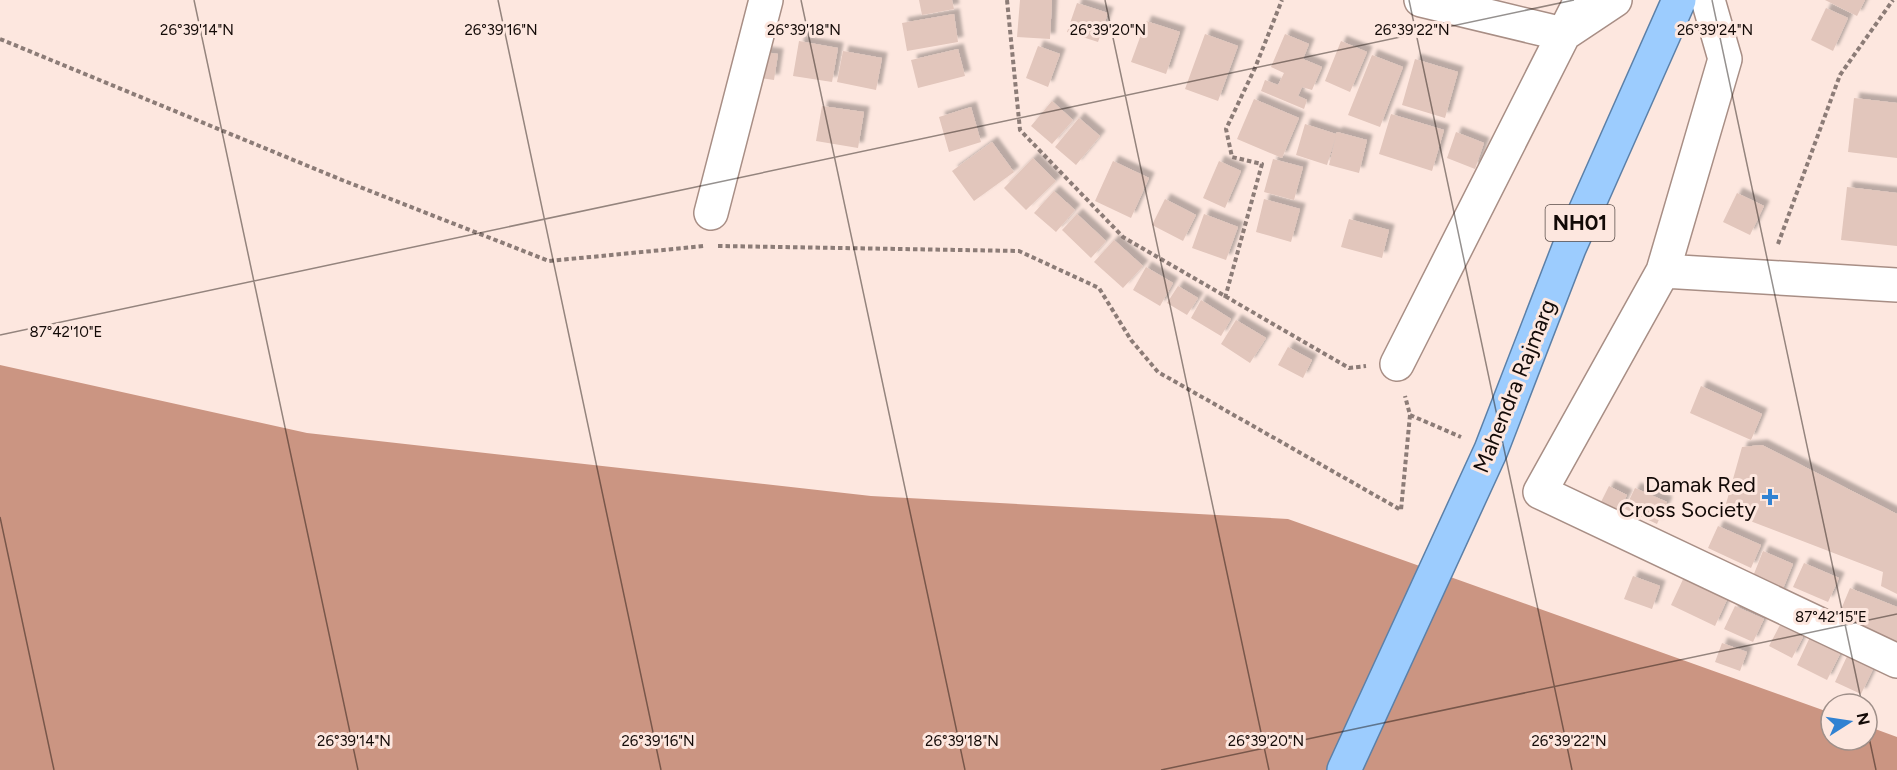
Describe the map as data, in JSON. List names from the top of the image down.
{
  "streets": {
    "highway": ["NH01", "Mahendra Rajmarg"]
  },
  "places": {
    "health": ["Damak Red Cross Society"]
  },
  "north": "right",
  "coordinates": [
    "26°39'14\"N",
    "26°39'16\"N",
    "26°39'18\"N",
    "26°39'20\"N",
    "26°39'22\"N",
    "26°39'24\"N",
    "87°42'10\"E",
    "87°42'15\"E"
  ]
}
